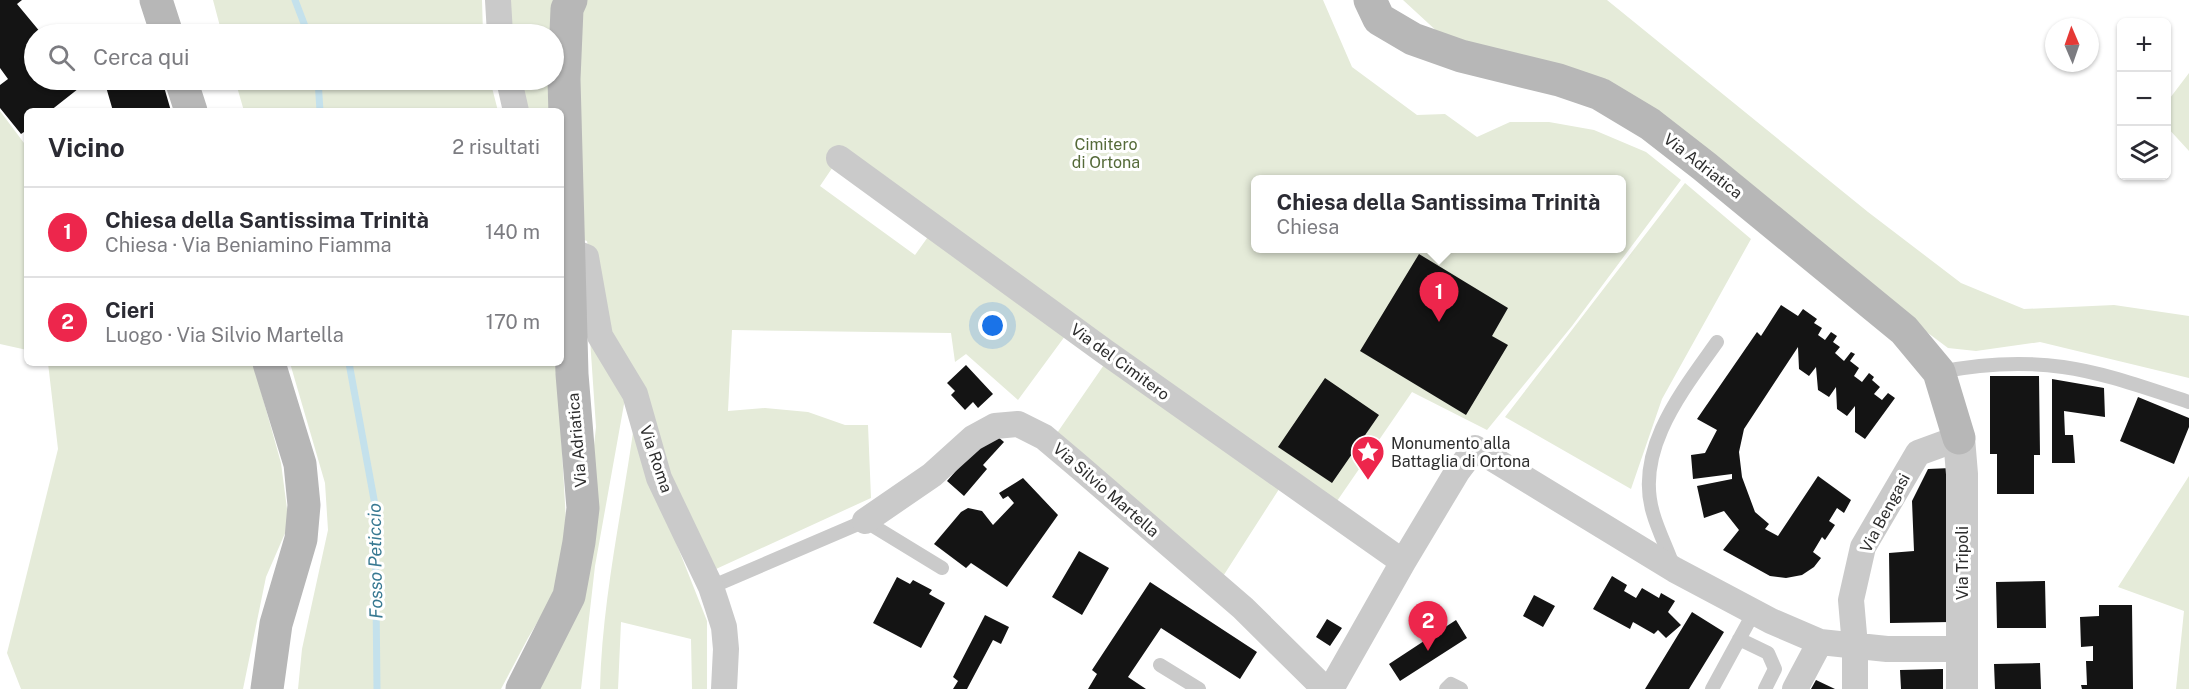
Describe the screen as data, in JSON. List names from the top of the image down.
{
  "streets": {
    "main road": ["Via Adriatica"],
    "street": [
      "Via del Cimitero",
      "Via Roma",
      "Via Silvio Martella",
      "Via Bengasi",
      "Via Tripoli"
    ]
  },
  "crossings": [
    ["Via Adriatica", "Via Roma"],
    ["Via Adriatica", "Via Bengasi"],
    ["Via Adriatica", "Via Tripoli"],
    ["Via Bengasi", "Via Tripoli"]
  ],
  "water": ["Fosso Peticcio"],
  "parks": ["Cimitero di Ortona"],
  "places": {
    "place": ["Monumento alla Battaglia di Ortona"]
  },
  "north": "top",
  "page": {
    "map_buttons": ["+", "−"],
    "search": "Cerca qui",
    "heading": ["Vicino", "2 risultati"],
    "popup": ["Chiesa della Santissima Trinità", "Chiesa"],
    "list": [
      {
        "mark": "1",
        "name": "Chiesa della Santissima Trinità",
        "note": "Chiesa · Via Beniamino Fiamma",
        "value": "140 m"
      },
      {
        "mark": "2",
        "name": "Cieri",
        "note": "Luogo · Via Silvio Martella",
        "value": "170 m"
      }
    ],
    "pins": ["1", "2"]
  }
}
